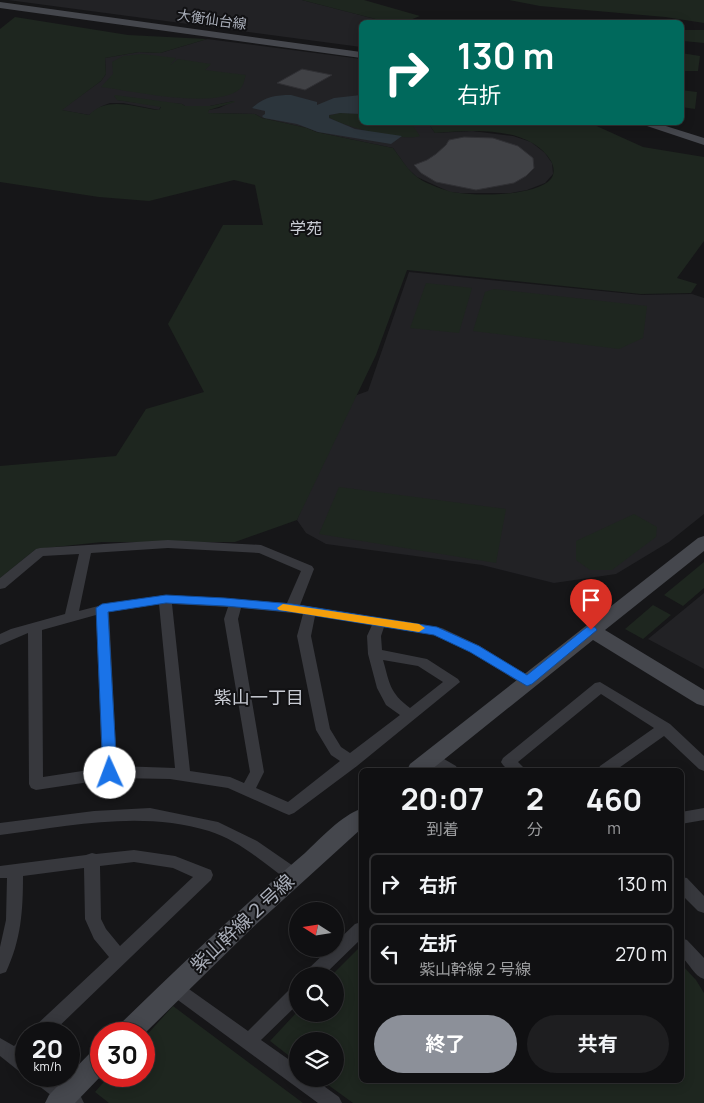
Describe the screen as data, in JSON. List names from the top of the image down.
{
  "streets": {
    "main road": ["大衡仙台線", "紫山幹線２号線"]
  },
  "districts": ["学苑", "紫山一丁目"],
  "north": "left",
  "page": {
    "turn": ["130 m", "右折"],
    "eta": [
      "20:07",
      "到着",
      "2",
      "分",
      "460",
      "m"
    ],
    "list": [
      {
        "name": "右折",
        "value": "130 m"
      },
      {
        "name": "左折",
        "note": "紫山幹線２号線",
        "value": "270 m"
      }
    ],
    "buttons": ["終了", "共有"],
    "speed": "20 km/h",
    "limit": "30"
  }
}
